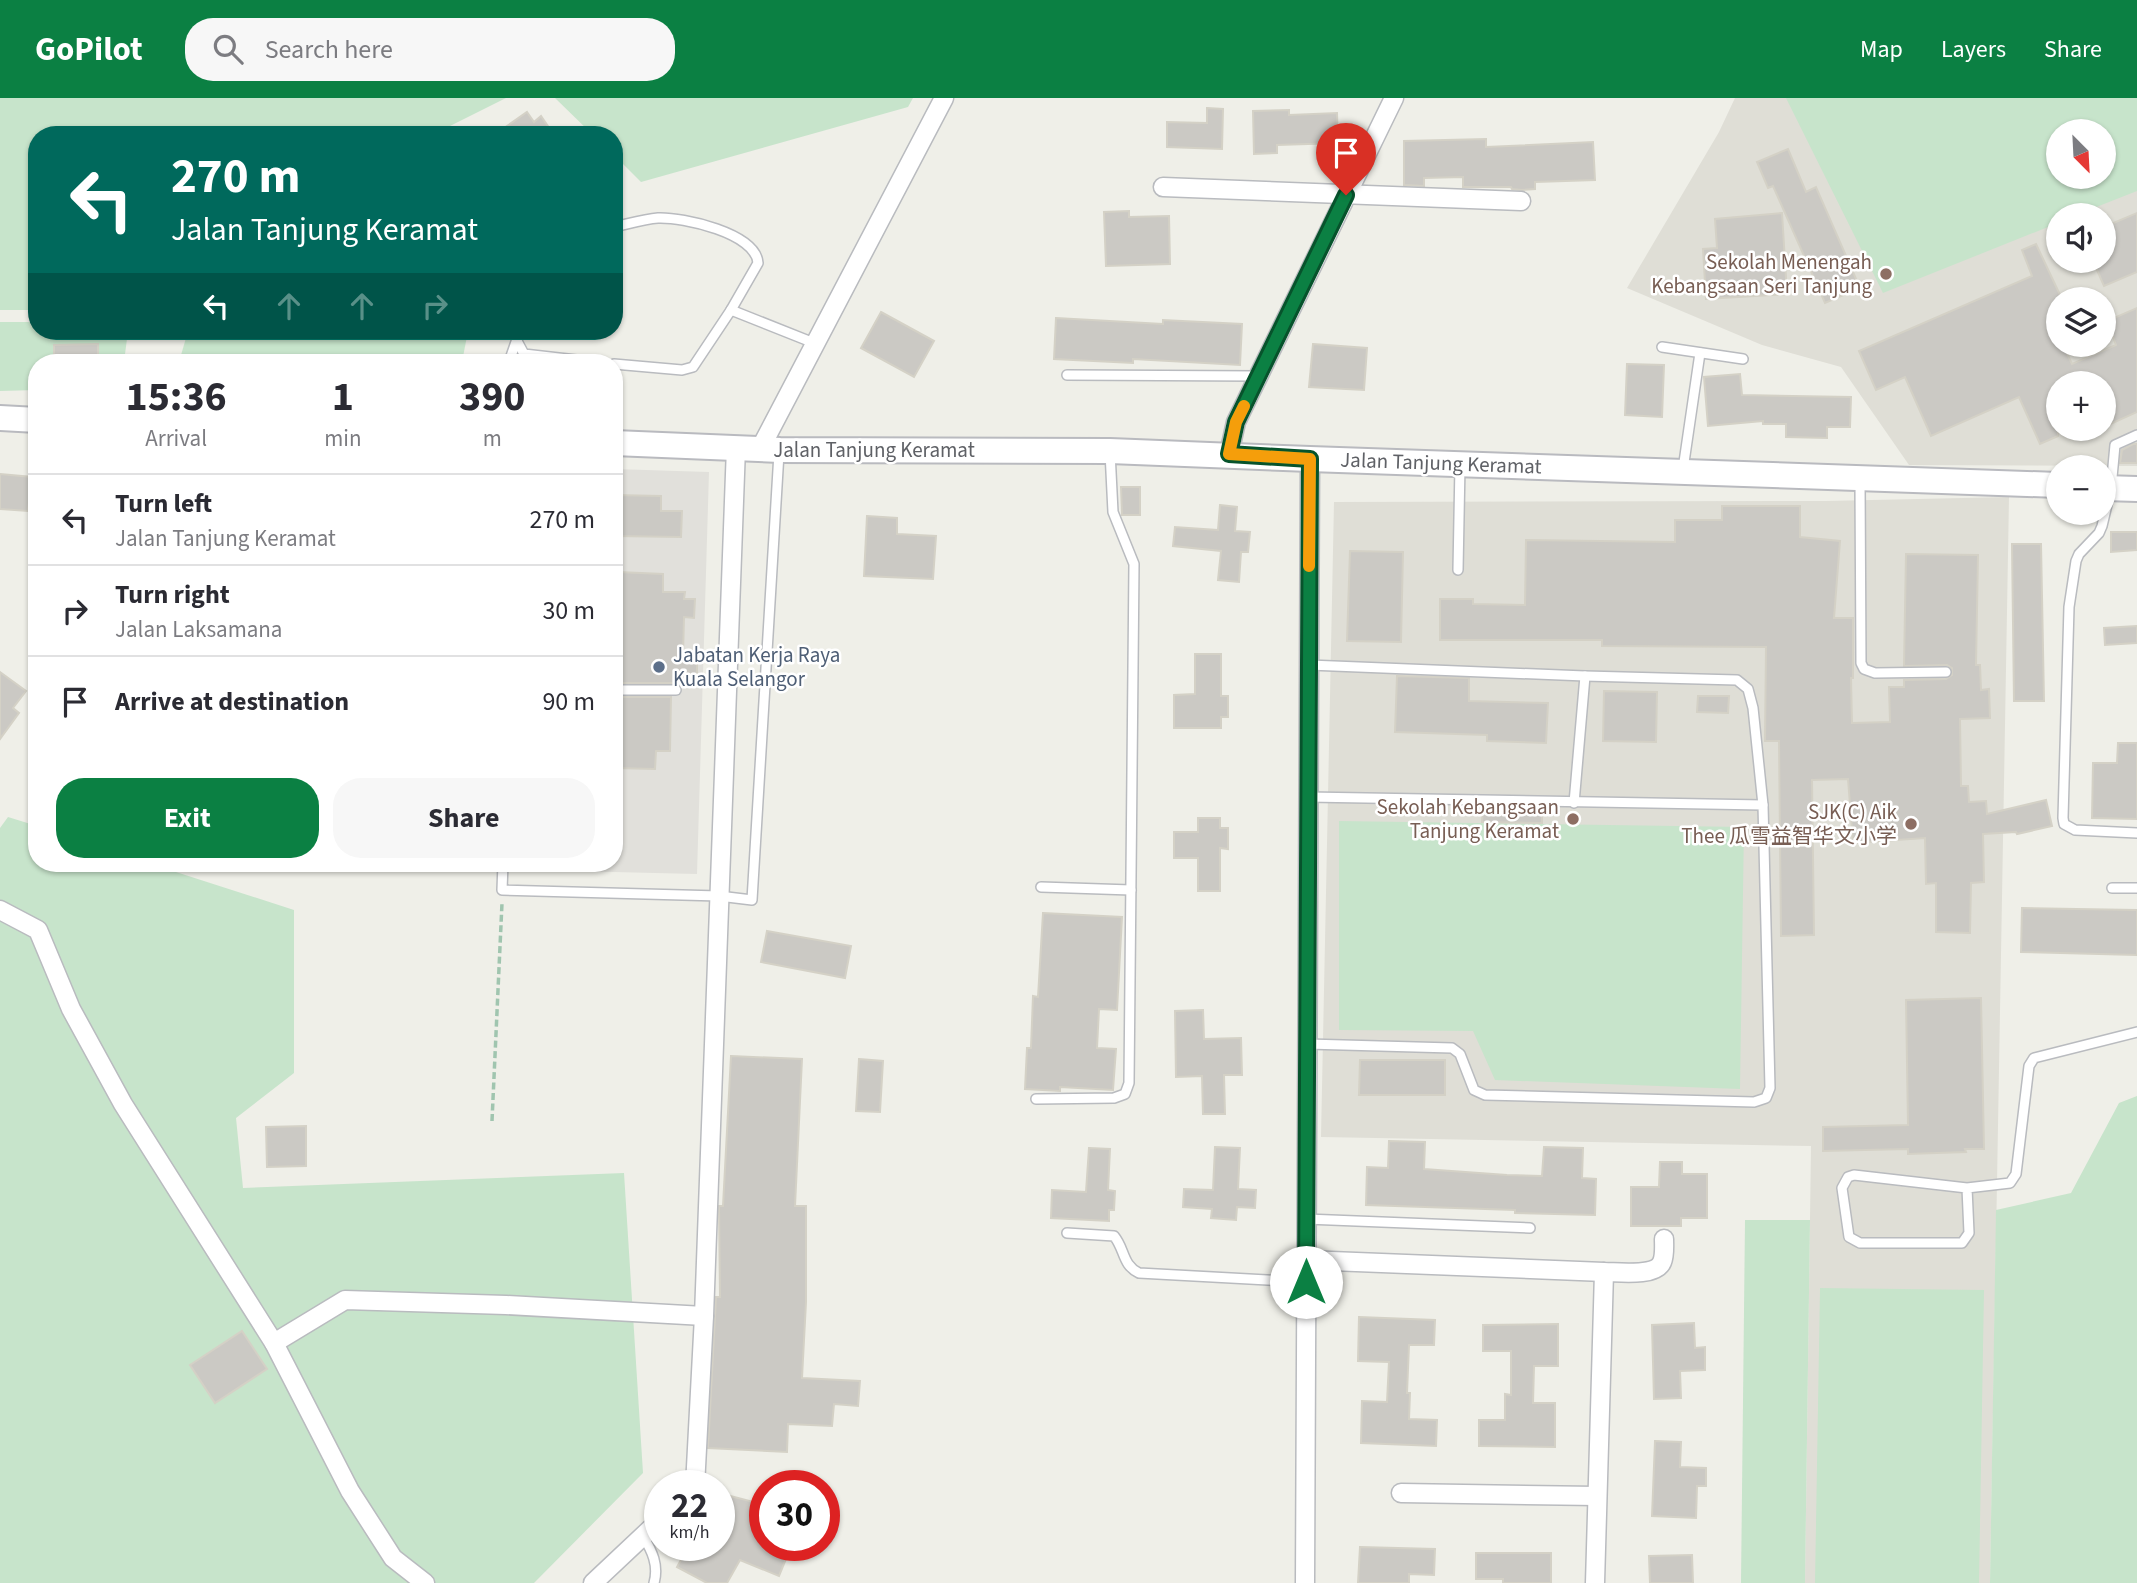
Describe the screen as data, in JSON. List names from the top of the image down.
{
  "streets": {
    "street": ["Jalan Tanjung Keramat"]
  },
  "places": [
    "Sekolah Menengah Kebangsaan Seri Tanjung",
    "Jabatan Kerja Raya Kuala Selangor",
    "Sekolah Kebangsaan Tanjung Keramat",
    "SJK(C) Aik Thee 瓜雪益智华文小学"
  ],
  "north": "bottom right",
  "page": {
    "header": "GoPilot",
    "search": "Search here",
    "nav": ["Map", "Layers", "Share"],
    "map_buttons": ["+", "−"],
    "turn": ["270 m", "Jalan Tanjung Keramat"],
    "eta": [
      "15:36",
      "Arrival",
      "1",
      "min",
      "390",
      "m"
    ],
    "list": [
      {
        "name": "Turn left",
        "note": "Jalan Tanjung Keramat",
        "value": "270 m"
      },
      {
        "name": "Turn right",
        "note": "Jalan Laksamana",
        "value": "30 m"
      },
      {
        "name": "Arrive at destination",
        "value": "90 m"
      }
    ],
    "buttons": ["Exit", "Share"],
    "speed": "22 km/h",
    "limit": "30"
  }
}
